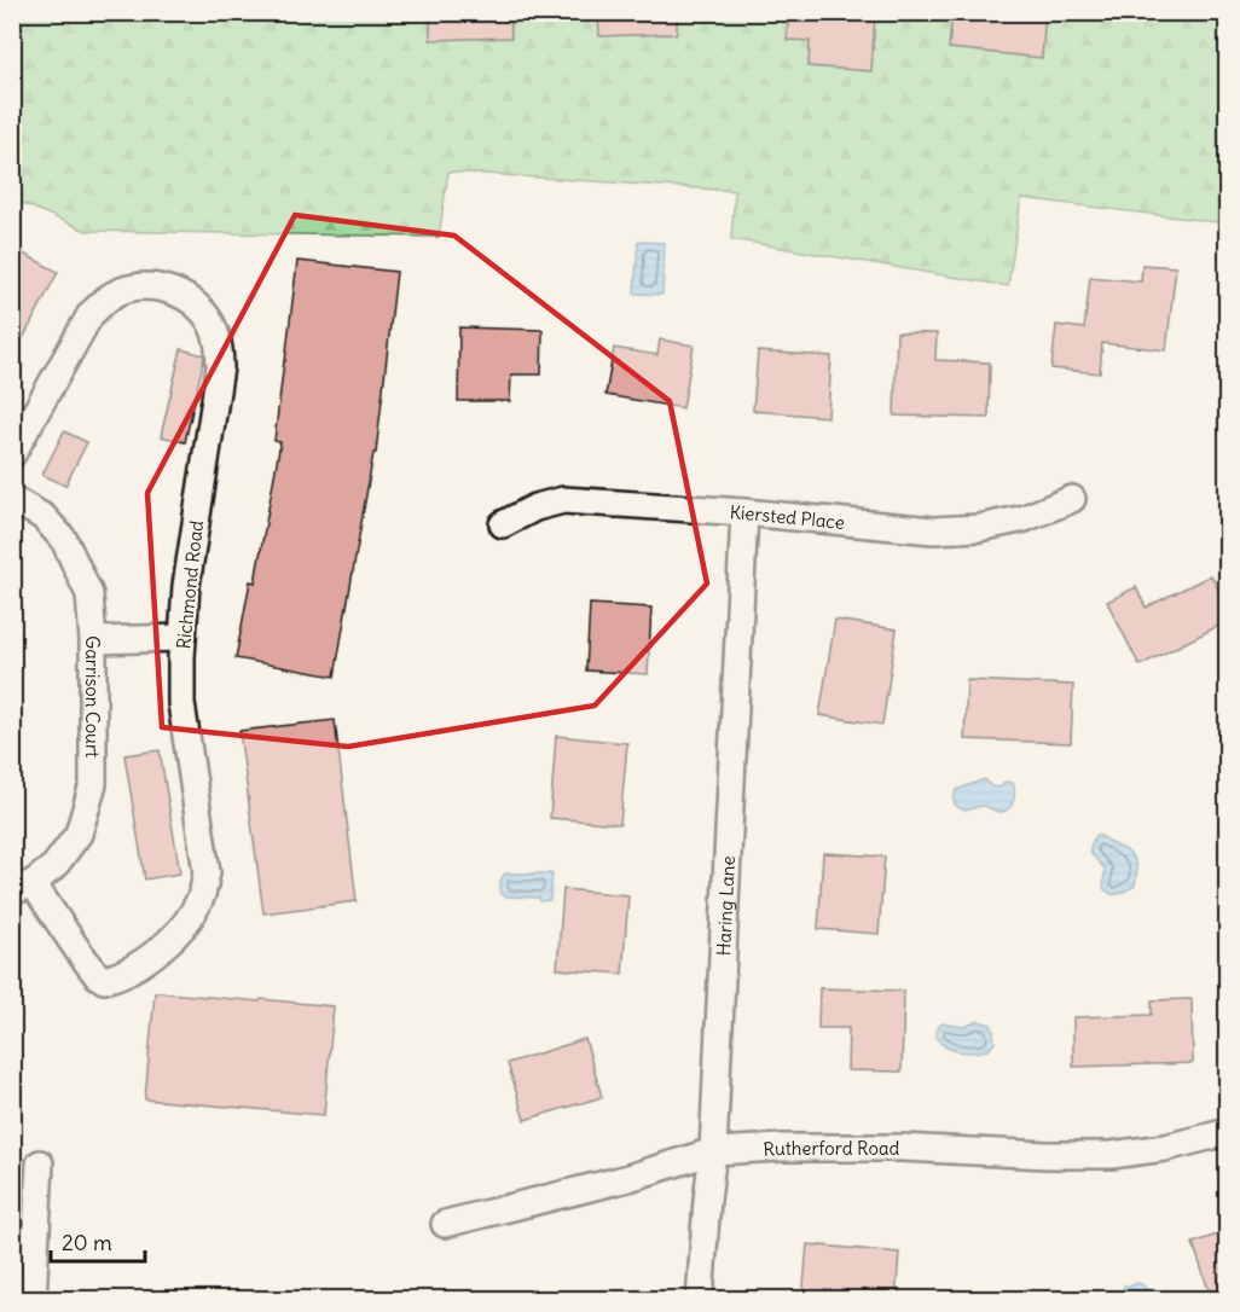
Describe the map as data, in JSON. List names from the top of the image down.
{
  "streets": {
    "street": [
      "Kiersted Place",
      "Richmond Road",
      "Garrison Court",
      "Haring Lane",
      "Rutherford Road"
    ]
  },
  "crossings": [
    ["Kiersted Place", "Haring Lane"],
    ["Richmond Road", "Garrison Court"],
    ["Haring Lane", "Rutherford Road"]
  ],
  "scale_bar": "20 m"
}
